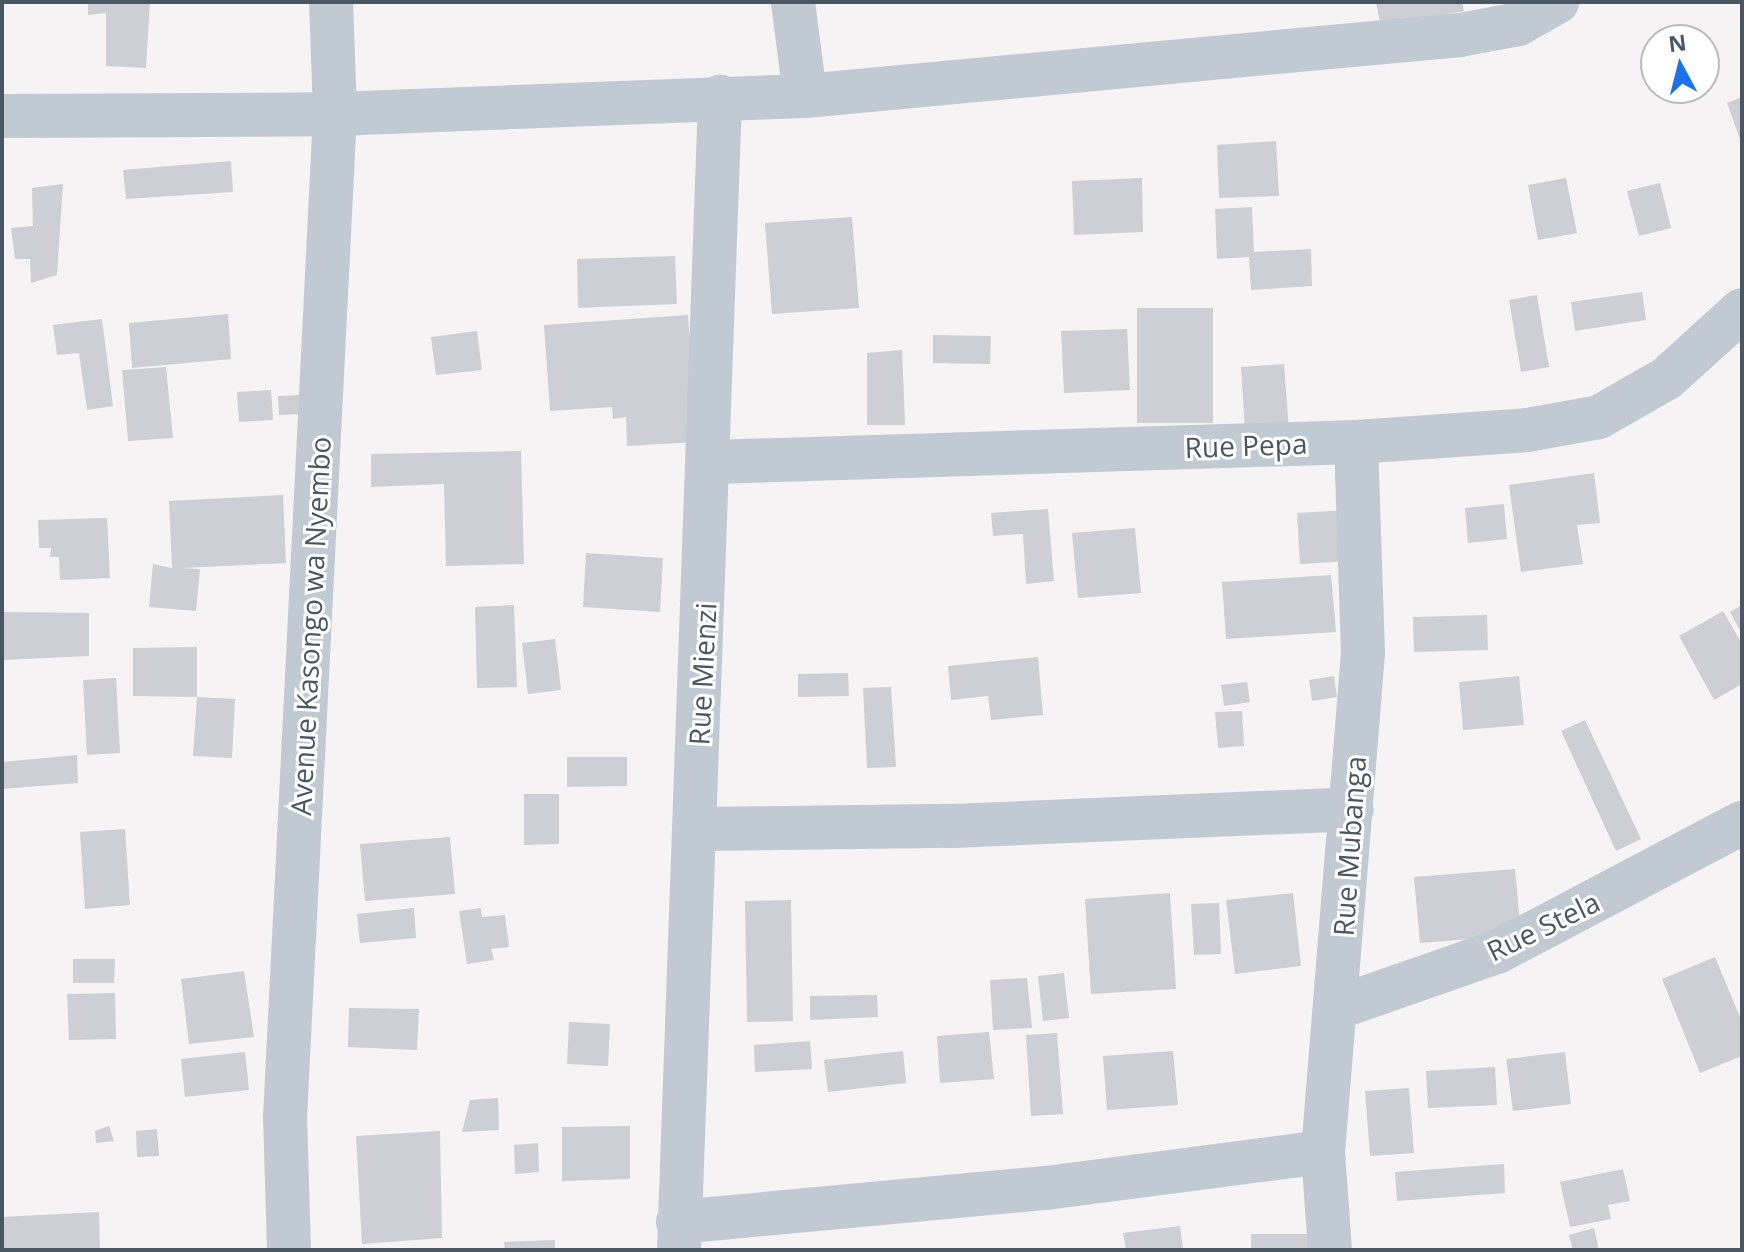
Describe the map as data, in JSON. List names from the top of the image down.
{
  "streets": {
    "street": [
      "Rue Pepa",
      "Avenue Kasongo wa Nyembo",
      "Rue Mienzi",
      "Rue Mubanga",
      "Rue Stela"
    ]
  },
  "crossings": [
    ["Rue Pepa", "Rue Mienzi"],
    ["Rue Pepa", "Rue Mubanga"],
    ["Rue Mubanga", "Rue Stela"]
  ],
  "north": "top"
}
